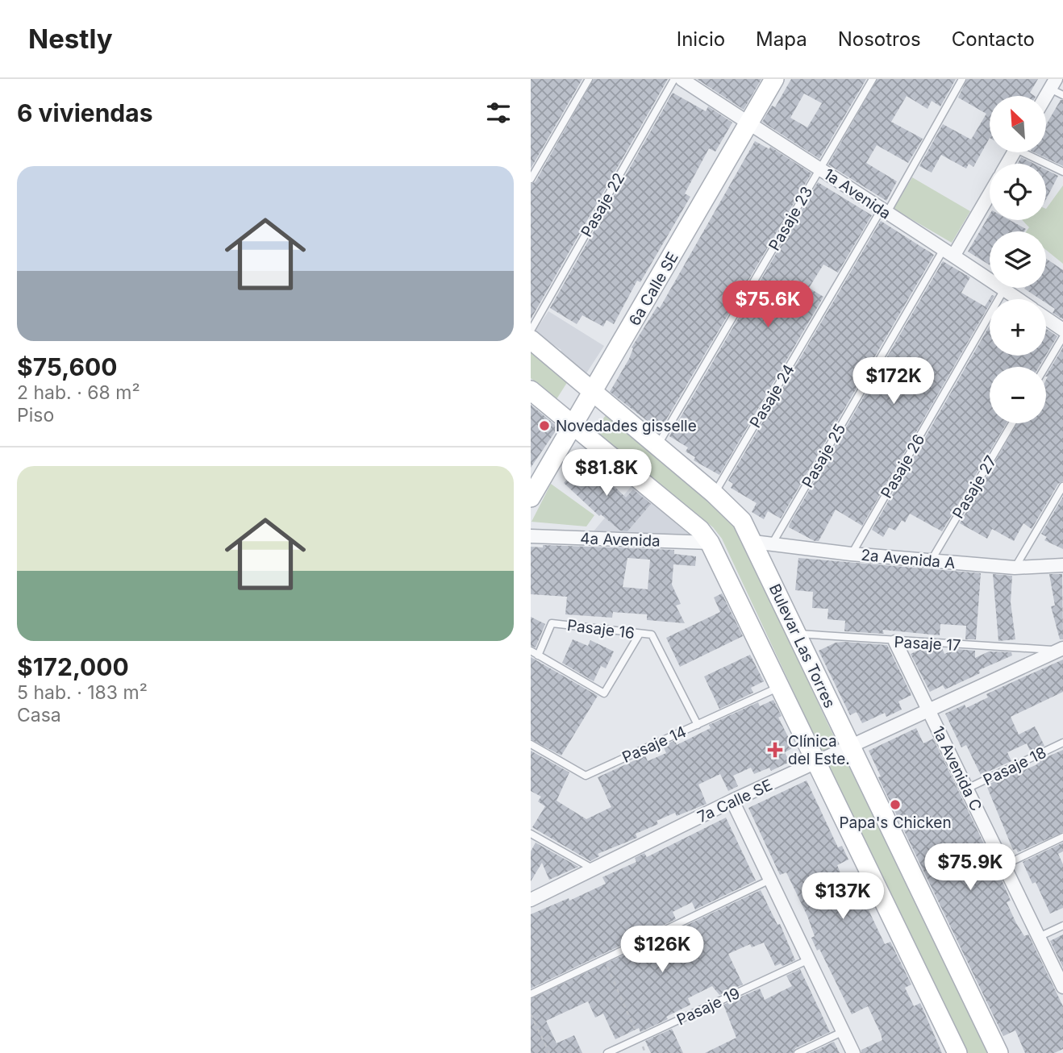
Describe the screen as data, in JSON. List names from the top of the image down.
{
  "streets": {
    "street": [
      "1a Avenida",
      "6a Calle SE",
      "4a Avenida",
      "2a Avenida A",
      "Bulevar Las Torres",
      "1a Avenida C",
      "7a Calle SE"
    ],
    "lane": [
      "Pasaje 22",
      "Pasaje 23",
      "Pasaje 24",
      "Pasaje 25",
      "Pasaje 26",
      "Pasaje 27",
      "Pasaje 16",
      "Pasaje 17",
      "Pasaje 14",
      "Pasaje 18",
      "Pasaje 19"
    ]
  },
  "crossings": [
    ["1a Avenida", "Pasaje 23"],
    ["1a Avenida", "6a Calle SE"],
    ["1a Avenida", "Pasaje 24"],
    ["1a Avenida", "Pasaje 25"],
    ["1a Avenida", "Pasaje 26"],
    ["Pasaje 23", "Bulevar Las Torres"],
    ["6a Calle SE", "Bulevar Las Torres"],
    ["Pasaje 24", "Bulevar Las Torres"],
    ["Pasaje 25", "2a Avenida A"],
    ["Pasaje 25", "Bulevar Las Torres"],
    ["Pasaje 26", "2a Avenida A"],
    ["Pasaje 27", "2a Avenida A"],
    ["2a Avenida A", "Bulevar Las Torres"],
    ["Pasaje 16", "Pasaje 14"],
    ["Pasaje 17", "Bulevar Las Torres"],
    ["Pasaje 17", "1a Avenida C"],
    ["Pasaje 17", "7a Calle SE"],
    ["Bulevar Las Torres", "7a Calle SE"],
    ["Pasaje 18", "1a Avenida C"],
    ["1a Avenida C", "7a Calle SE"]
  ],
  "places": {
    "other": ["Novedades gisselle", "Papa's Chicken"],
    "health": ["Clínica del Este."]
  },
  "north": "top left",
  "page": {
    "header": "Nestly",
    "nav": [
      "Inicio",
      "Mapa",
      "Nosotros",
      "Contacto"
    ],
    "heading": "6 viviendas",
    "map_buttons": ["+", "−"],
    "list": [
      {
        "name": "$75,600",
        "note": "2 hab. · 68 m² · Piso"
      },
      {
        "name": "$172,000",
        "note": "5 hab. · 183 m² · Casa"
      }
    ],
    "price": [
      "$75.6K",
      "$172K",
      "$81.8K",
      "$75.9K",
      "$137K",
      "$126K"
    ]
  }
}
